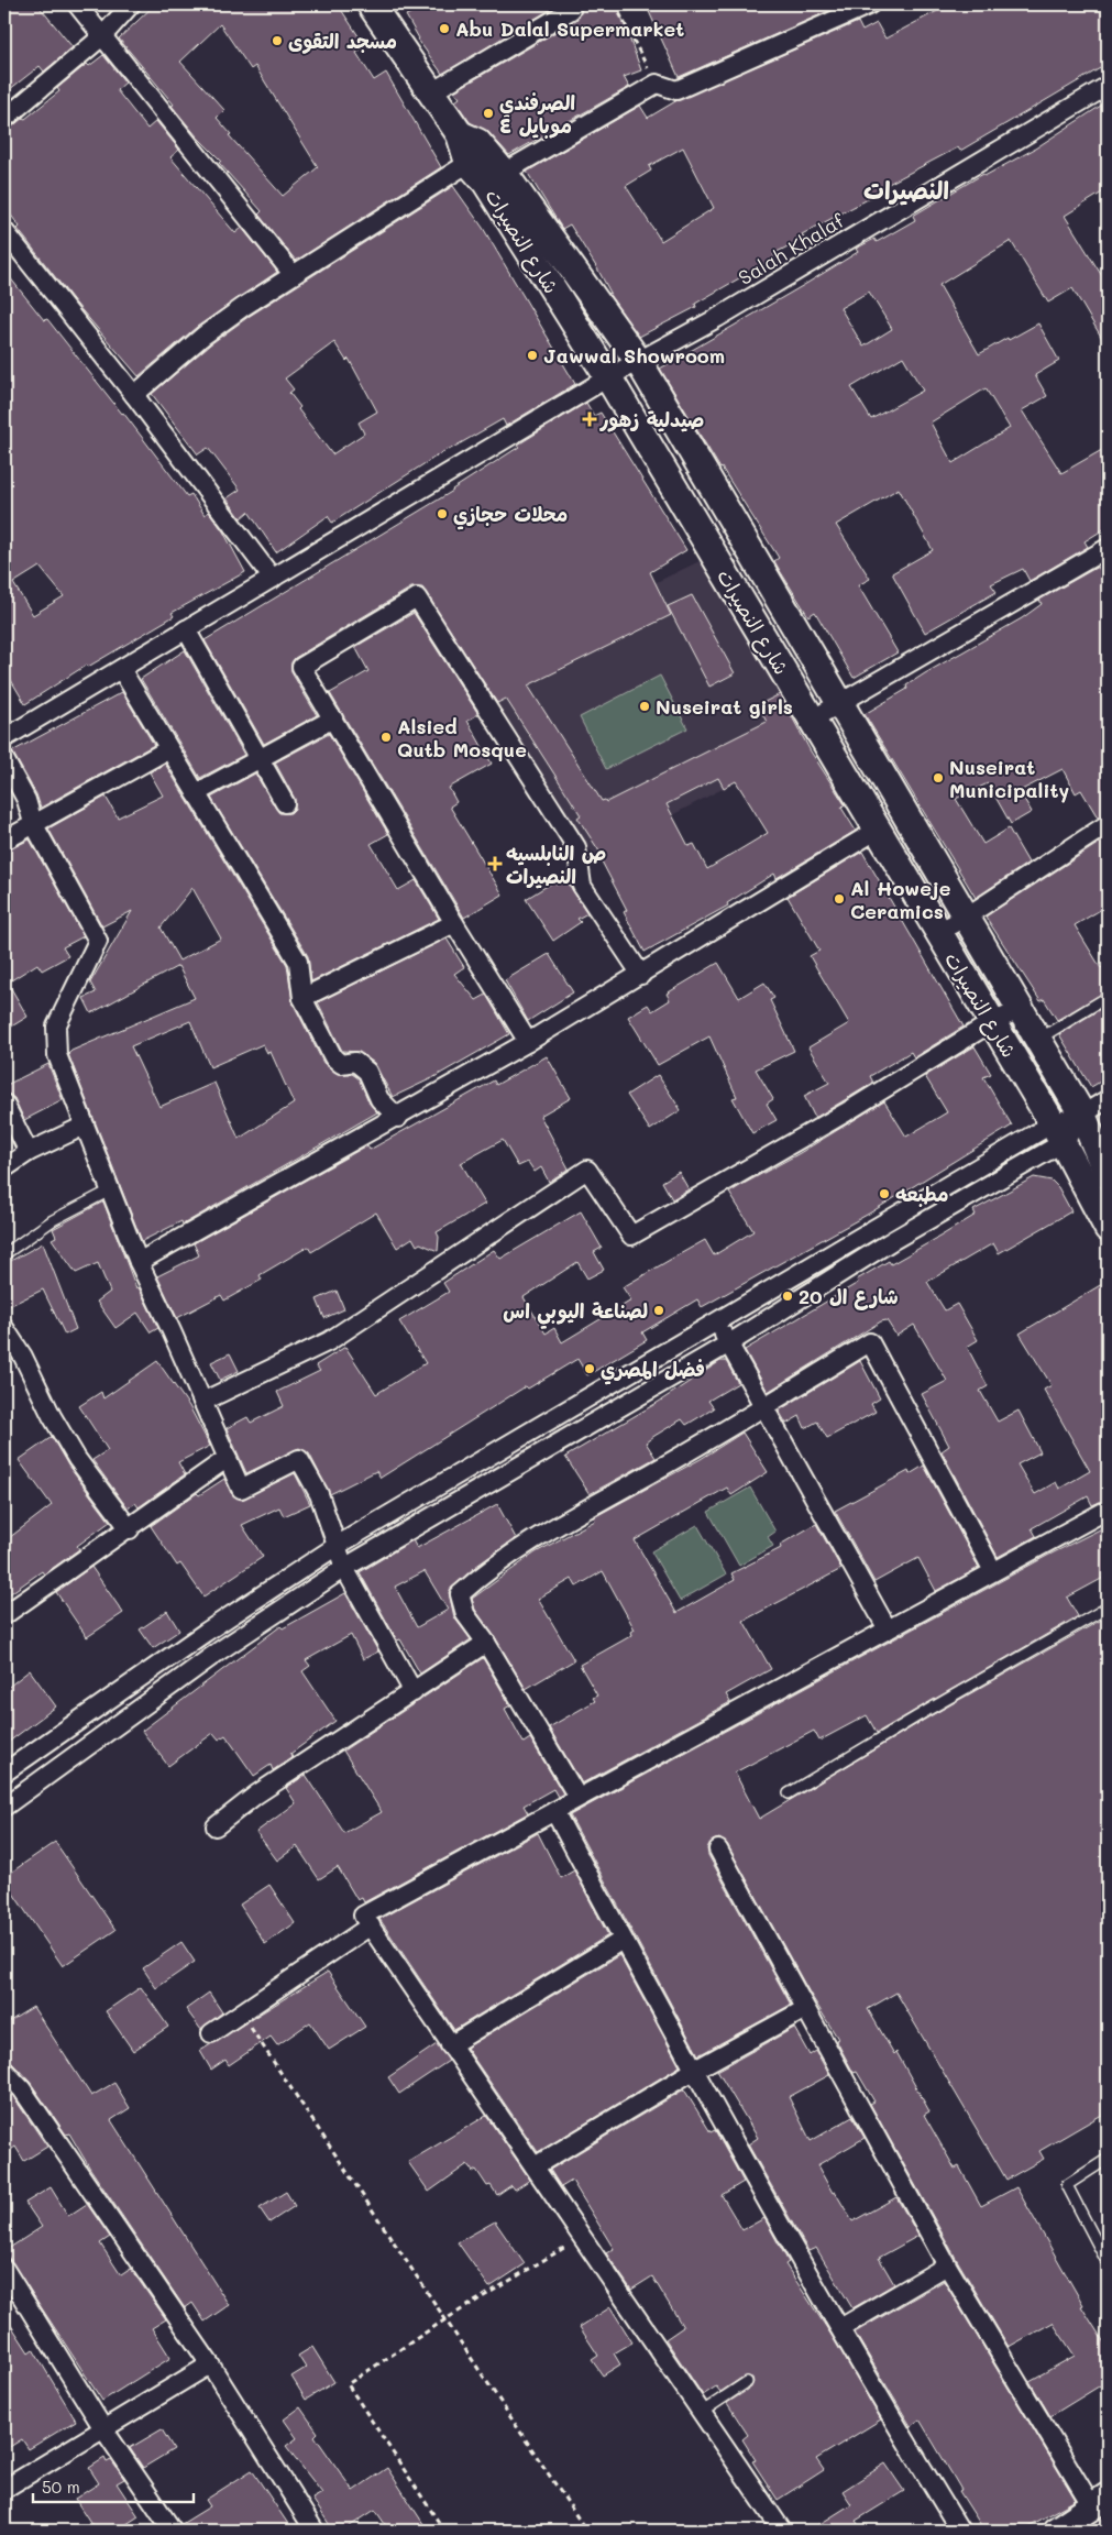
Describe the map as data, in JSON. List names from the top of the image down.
{
  "streets": {
    "main road": ["شارع النصيرات"],
    "street": ["Salah Khalaf"]
  },
  "crossings": [
    ["شارع النصيرات", "Salah Khalaf"]
  ],
  "districts": ["النصيرات"],
  "places": {
    "other": [
      "Abu Dalal Supermarket",
      "مسجد التقوى",
      "الصرفندي موبايل ٤",
      "Jawwal Showroom",
      "محلات حجازي",
      "Nuseirat girls",
      "Alsied Qutb Mosque",
      "Nuseirat Municipality",
      "Al Howeje Ceramics",
      "مطبعه",
      "شارع ال 20",
      "لصناعة اليوبي اس",
      "فضل المصري"
    ],
    "health": ["صيدلية زهور", "ص النابلسيه النصيرات"]
  },
  "scale_bar": "50 m"
}
